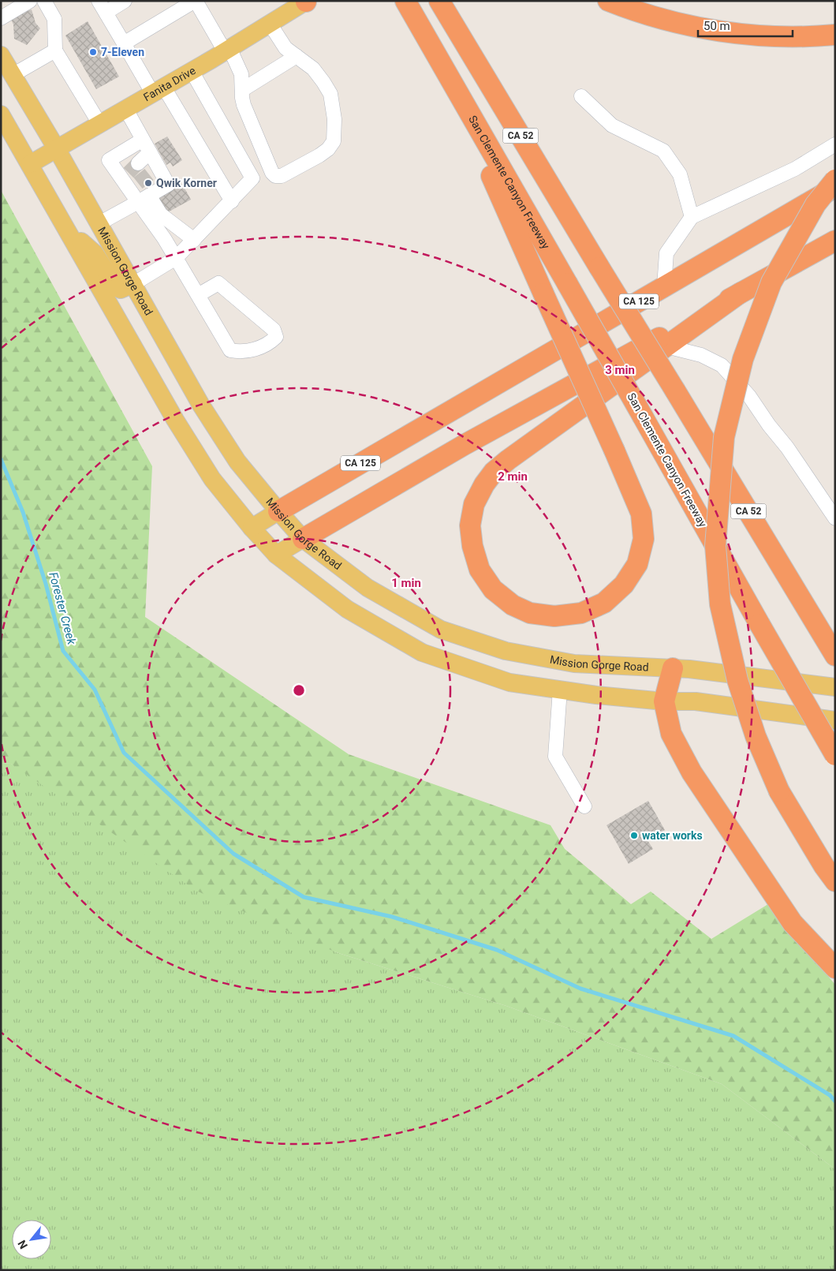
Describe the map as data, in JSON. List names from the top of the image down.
{
  "streets": {
    "highway": ["CA 52", "San Clemente Canyon Freeway", "CA 125"],
    "main road": ["Fanita Drive", "Mission Gorge Road"]
  },
  "crossings": [
    ["Fanita Drive", "Mission Gorge Road"],
    ["Mission Gorge Road", "CA 125"]
  ],
  "water": ["Forester Creek"],
  "places": ["7-Eleven", "Qwik Korner", "water works"],
  "scale_bar": "50 m",
  "north": "bottom left",
  "rings": ["3 min", "2 min", "1 min"]
}
